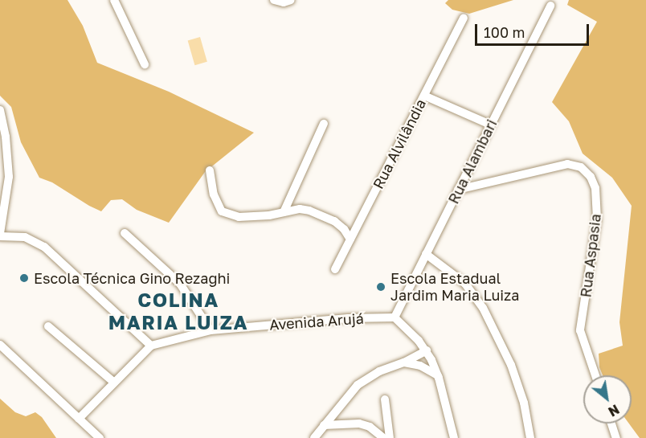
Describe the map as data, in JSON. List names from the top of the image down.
{
  "streets": {
    "street": [
      "Rua Alvilândia",
      "Rua Alambari",
      "Rua Aspasia",
      "Avenida Arujá"
    ]
  },
  "crossings": [
    ["Rua Alambari", "Rua Aspasia"],
    ["Rua Alambari", "Avenida Arujá"]
  ],
  "districts": ["COLINA MARIA LUIZA"],
  "places": ["Escola Técnica Gino Rezaghi", "Escola Estadual Jardim Maria Luiza"],
  "scale_bar": "100 m",
  "north": "bottom right"
}
